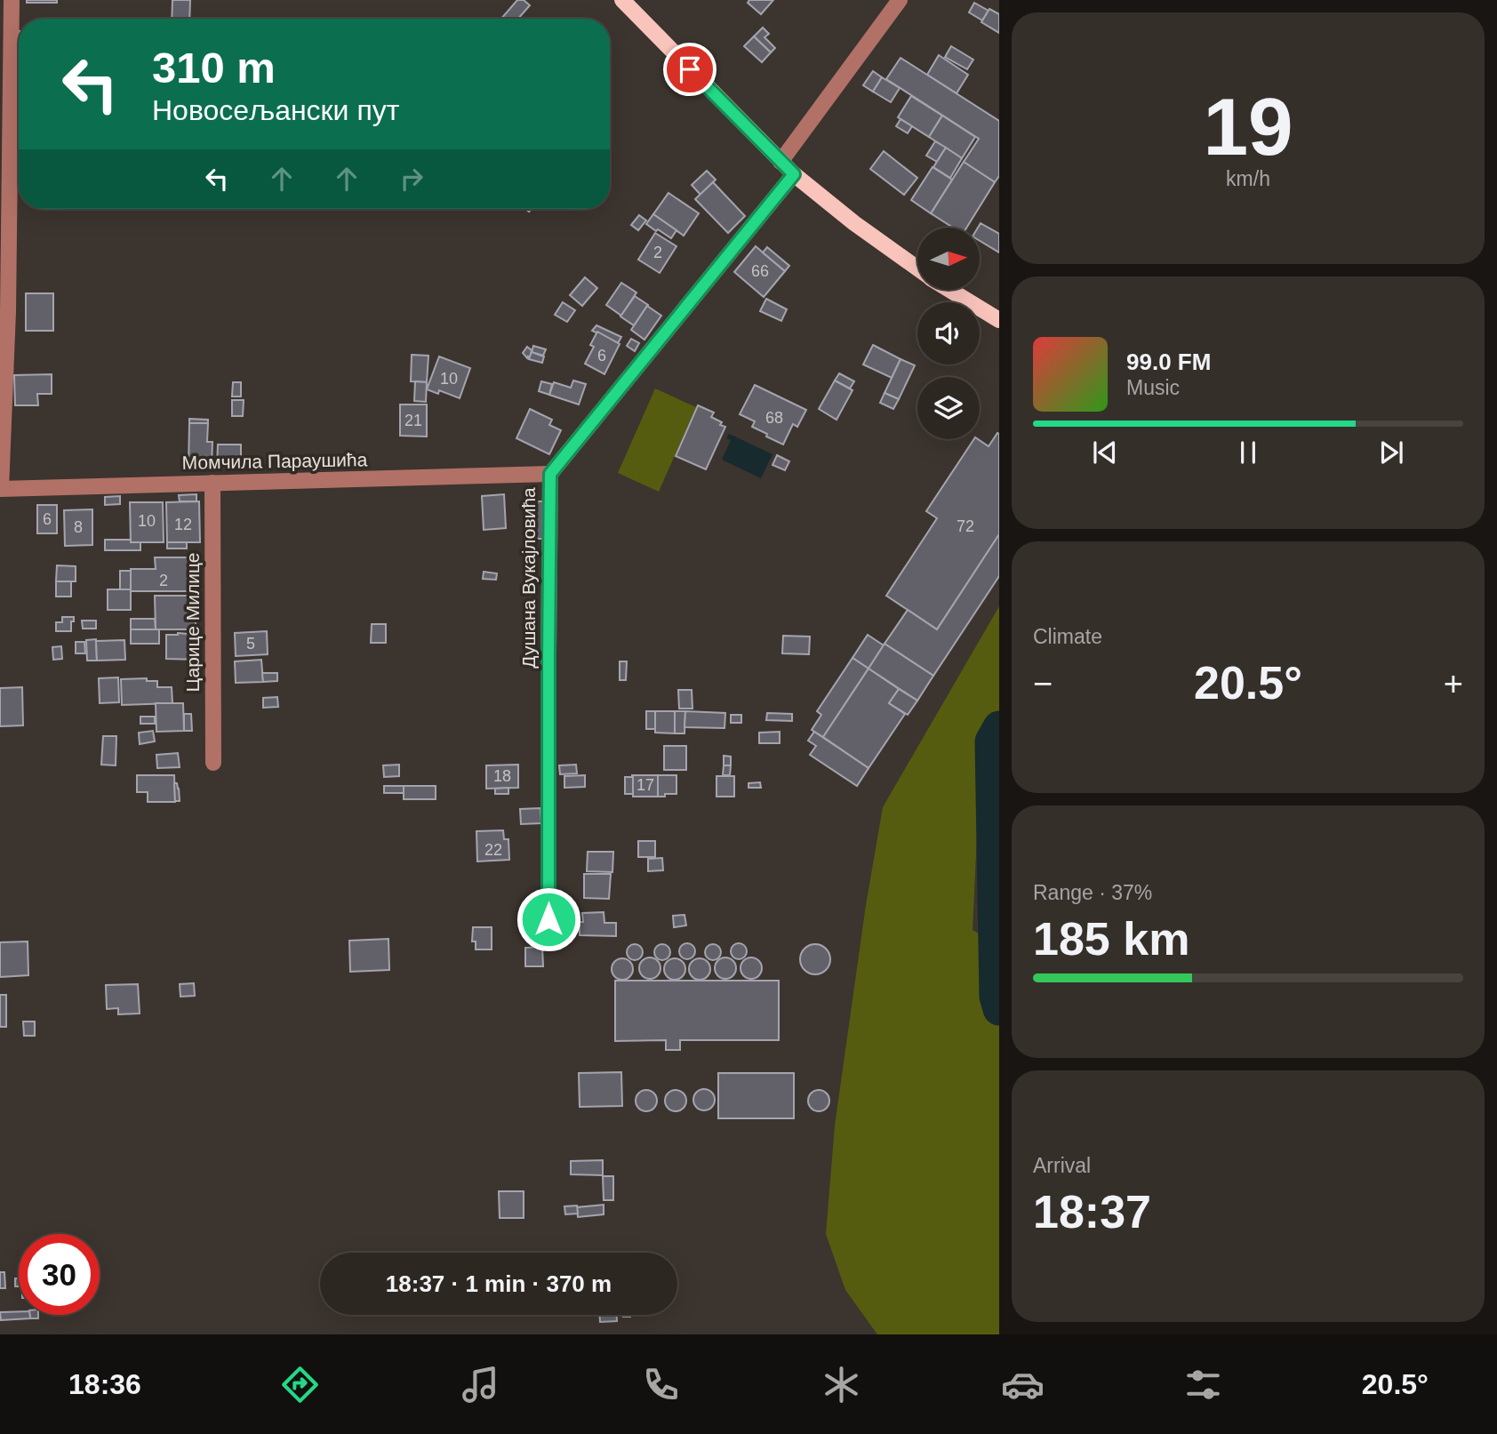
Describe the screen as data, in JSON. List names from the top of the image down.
{
  "streets": {
    "street": ["Момчила Параушића", "Душана Вукајловића", "Царице Милице"]
  },
  "crossings": [
    ["Момчила Параушића", "Душана Вукајловића"],
    ["Момчила Параушића", "Царице Милице"]
  ],
  "house_numbers": [
    "2",
    "66",
    "6",
    "10",
    "68",
    "21",
    "6",
    "10",
    "12",
    "72",
    "8",
    "2",
    "5",
    "18",
    "17",
    "22"
  ],
  "north": "right",
  "page": {
    "tile": [
      ["19", "km/h"],
      "Climate",
      ["Range · 37%", "185 km"],
      ["Arrival", "18:37"]
    ],
    "turn": ["310 m", "Новосељански пут"],
    "song": ["99.0 FM", "Music"],
    "heat": ["−", "20.5°", "+"],
    "limit": "30",
    "trip": "18:37 · 1 min · 370 m",
    "tabs": ["18:36", "20.5°"]
  }
}
